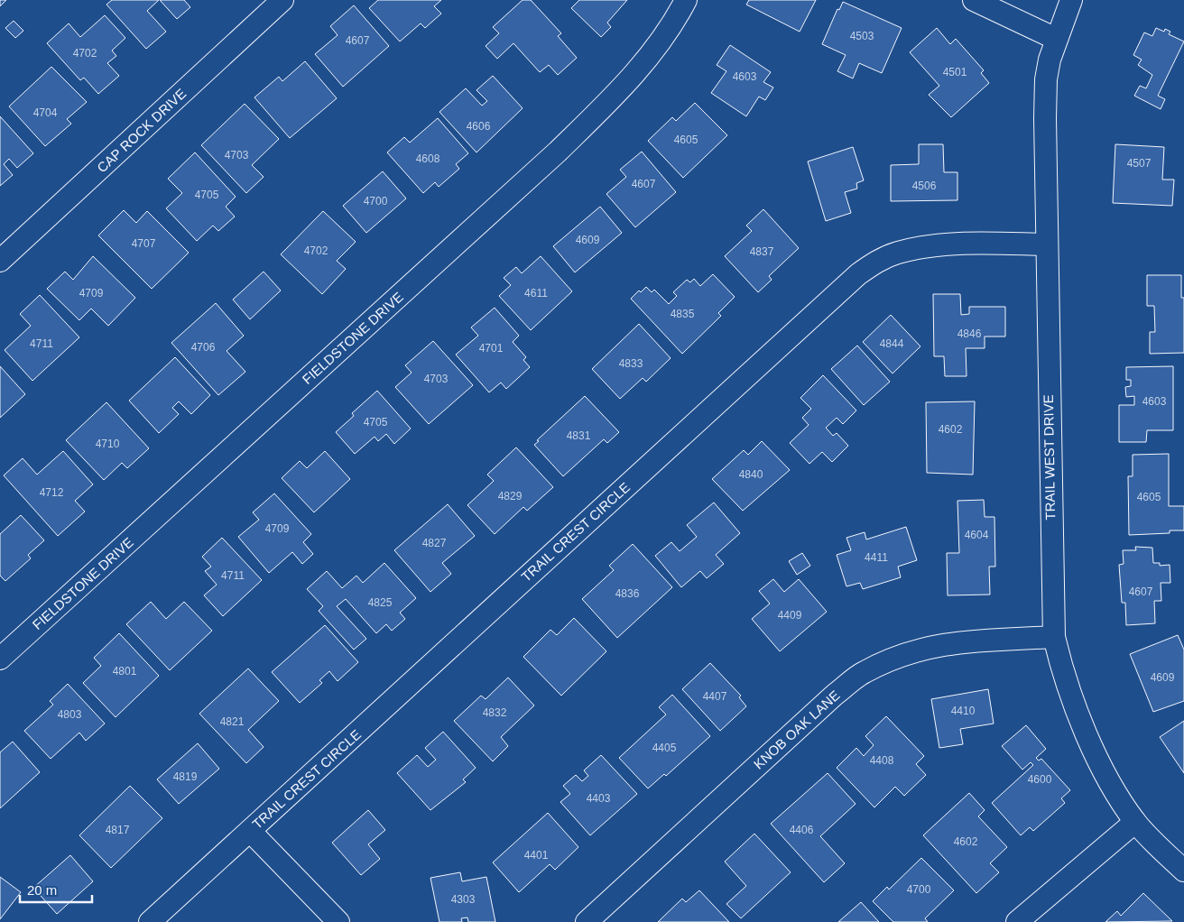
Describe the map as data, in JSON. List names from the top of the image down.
{
  "streets": {
    "street": [
      "CAP ROCK DRIVE",
      "FIELDSTONE DRIVE",
      "TRAIL WEST DRIVE",
      "TRAIL CREST CIRCLE",
      "KNOB OAK LANE"
    ]
  },
  "crossings": [
    ["TRAIL WEST DRIVE", "TRAIL CREST CIRCLE"],
    ["TRAIL WEST DRIVE", "KNOB OAK LANE"]
  ],
  "house_numbers": [
    "4503",
    "4607",
    "4702",
    "4501",
    "4603",
    "4704",
    "4606",
    "4605",
    "4703",
    "4608",
    "4507",
    "4607",
    "4506",
    "4705",
    "4700",
    "4609",
    "4707",
    "4702",
    "4837",
    "4709",
    "4611",
    "4835",
    "4846",
    "4711",
    "4844",
    "4706",
    "4701",
    "4833",
    "4703",
    "4603",
    "4705",
    "4602",
    "4831",
    "4710",
    "4840",
    "4712",
    "4829",
    "4605",
    "4709",
    "4604",
    "4827",
    "4411",
    "4711",
    "4607",
    "4836",
    "4825",
    "4409",
    "4801",
    "4609",
    "4407",
    "4410",
    "4832",
    "4803",
    "4821",
    "4405",
    "4408",
    "4819",
    "4600",
    "4403",
    "4817",
    "4406",
    "4602",
    "4401",
    "4700",
    "4303"
  ],
  "scale_bar": "20 m"
}
